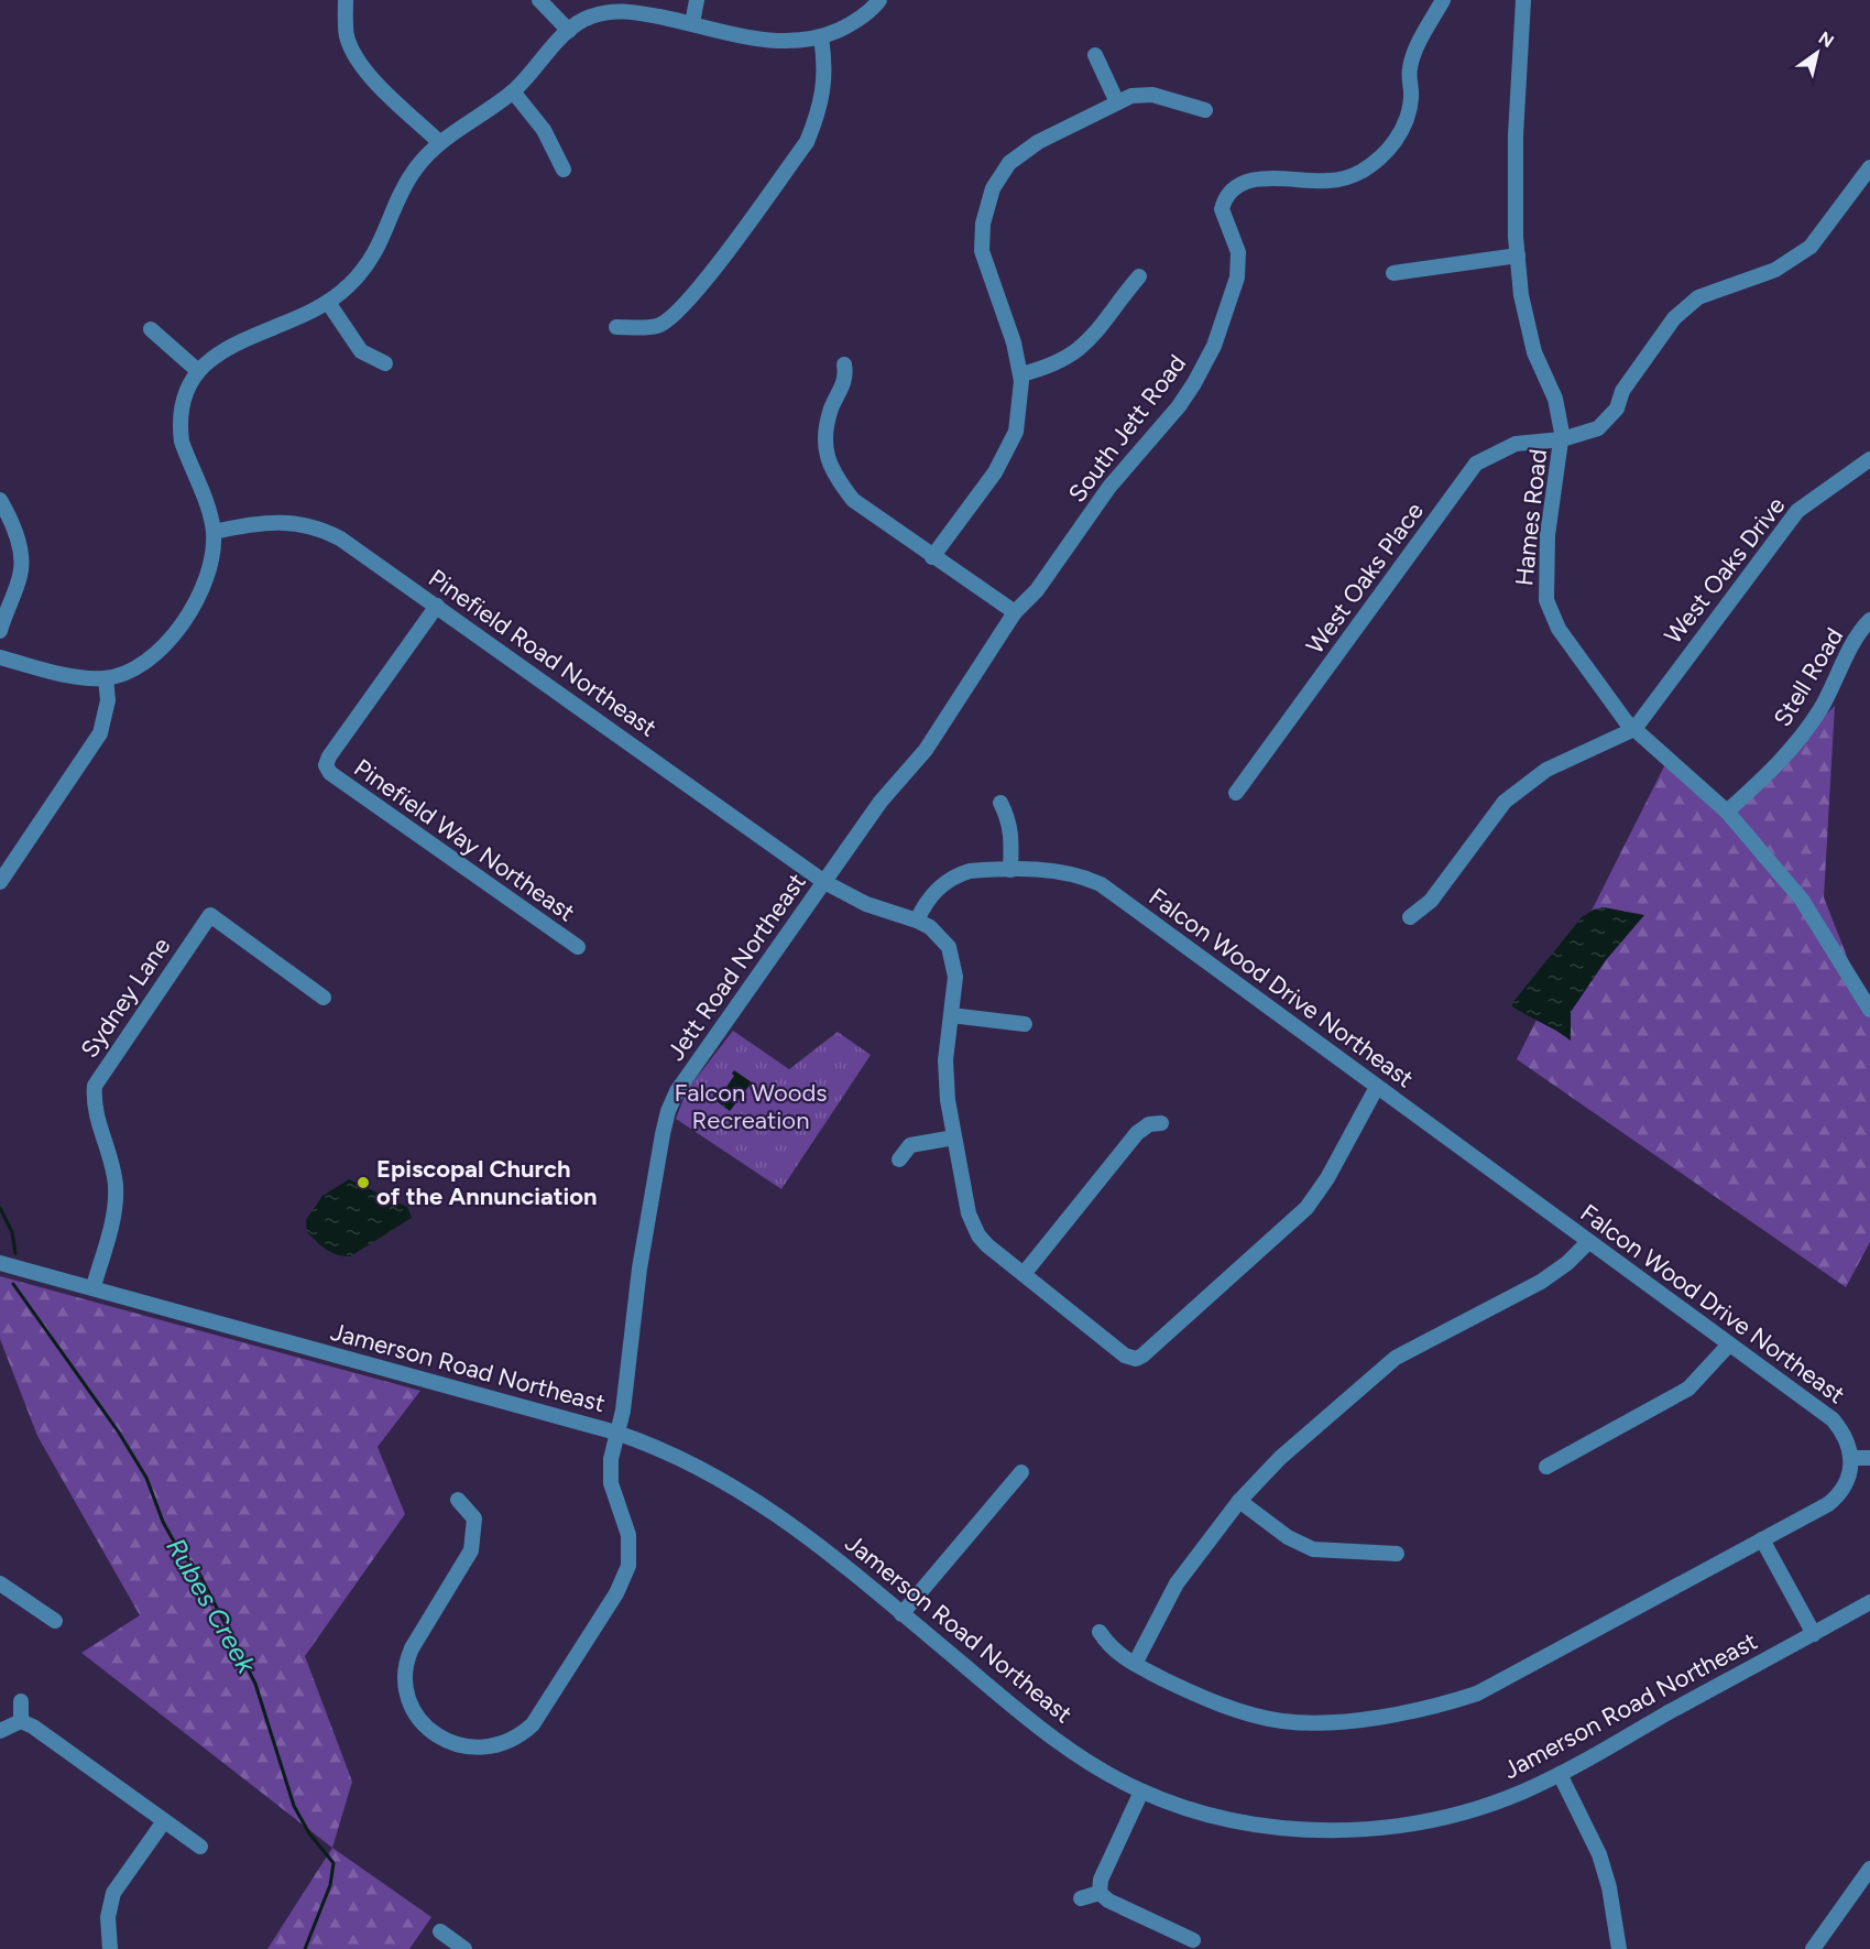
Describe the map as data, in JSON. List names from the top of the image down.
{
  "streets": {
    "street": [
      "South Jett Road",
      "Hames Road",
      "West Oaks Drive",
      "West Oaks Place",
      "Pinefield Road Northeast",
      "Stell Road",
      "Pinefield Way Northeast",
      "Jett Road Northeast",
      "Falcon Wood Drive Northeast",
      "Sydney Lane",
      "Jamerson Road Northeast"
    ]
  },
  "crossings": [
    ["South Jett Road", "Jett Road Northeast"],
    ["Hames Road", "West Oaks Drive"],
    ["Hames Road", "West Oaks Place"],
    ["Hames Road", "Stell Road"],
    ["Pinefield Road Northeast", "Pinefield Way Northeast"],
    ["Pinefield Road Northeast", "Jett Road Northeast"],
    ["Pinefield Road Northeast", "Falcon Wood Drive Northeast"],
    ["Jett Road Northeast", "Jamerson Road Northeast"],
    ["Sydney Lane", "Jamerson Road Northeast"]
  ],
  "water": ["Rubes Creek"],
  "parks": ["Falcon Woods Recreation"],
  "places": ["Episcopal Church of the Annunciation"],
  "north": "top right"
}
